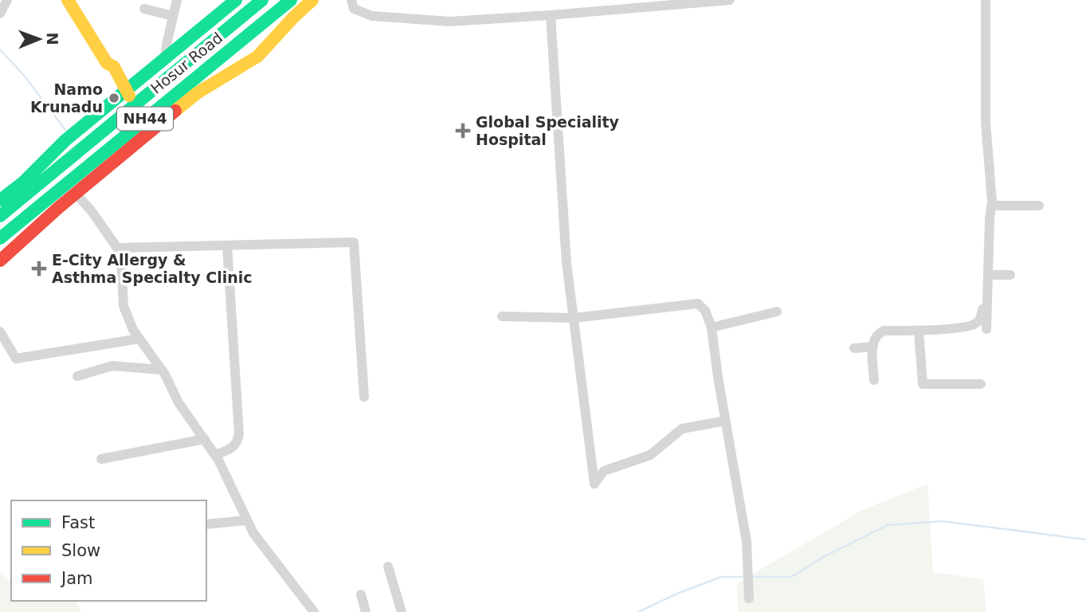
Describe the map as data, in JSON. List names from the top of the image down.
{
  "streets": {
    "main road": ["Hosur Road", "NH44"]
  },
  "places": {
    "other": ["Namo Krunadu"],
    "health": ["Global Speciality Hospital", "E-City Allergy & Asthma Specialty Clinic"]
  },
  "legend": ["Fast", "Slow", "Jam"],
  "north": "right"
}
